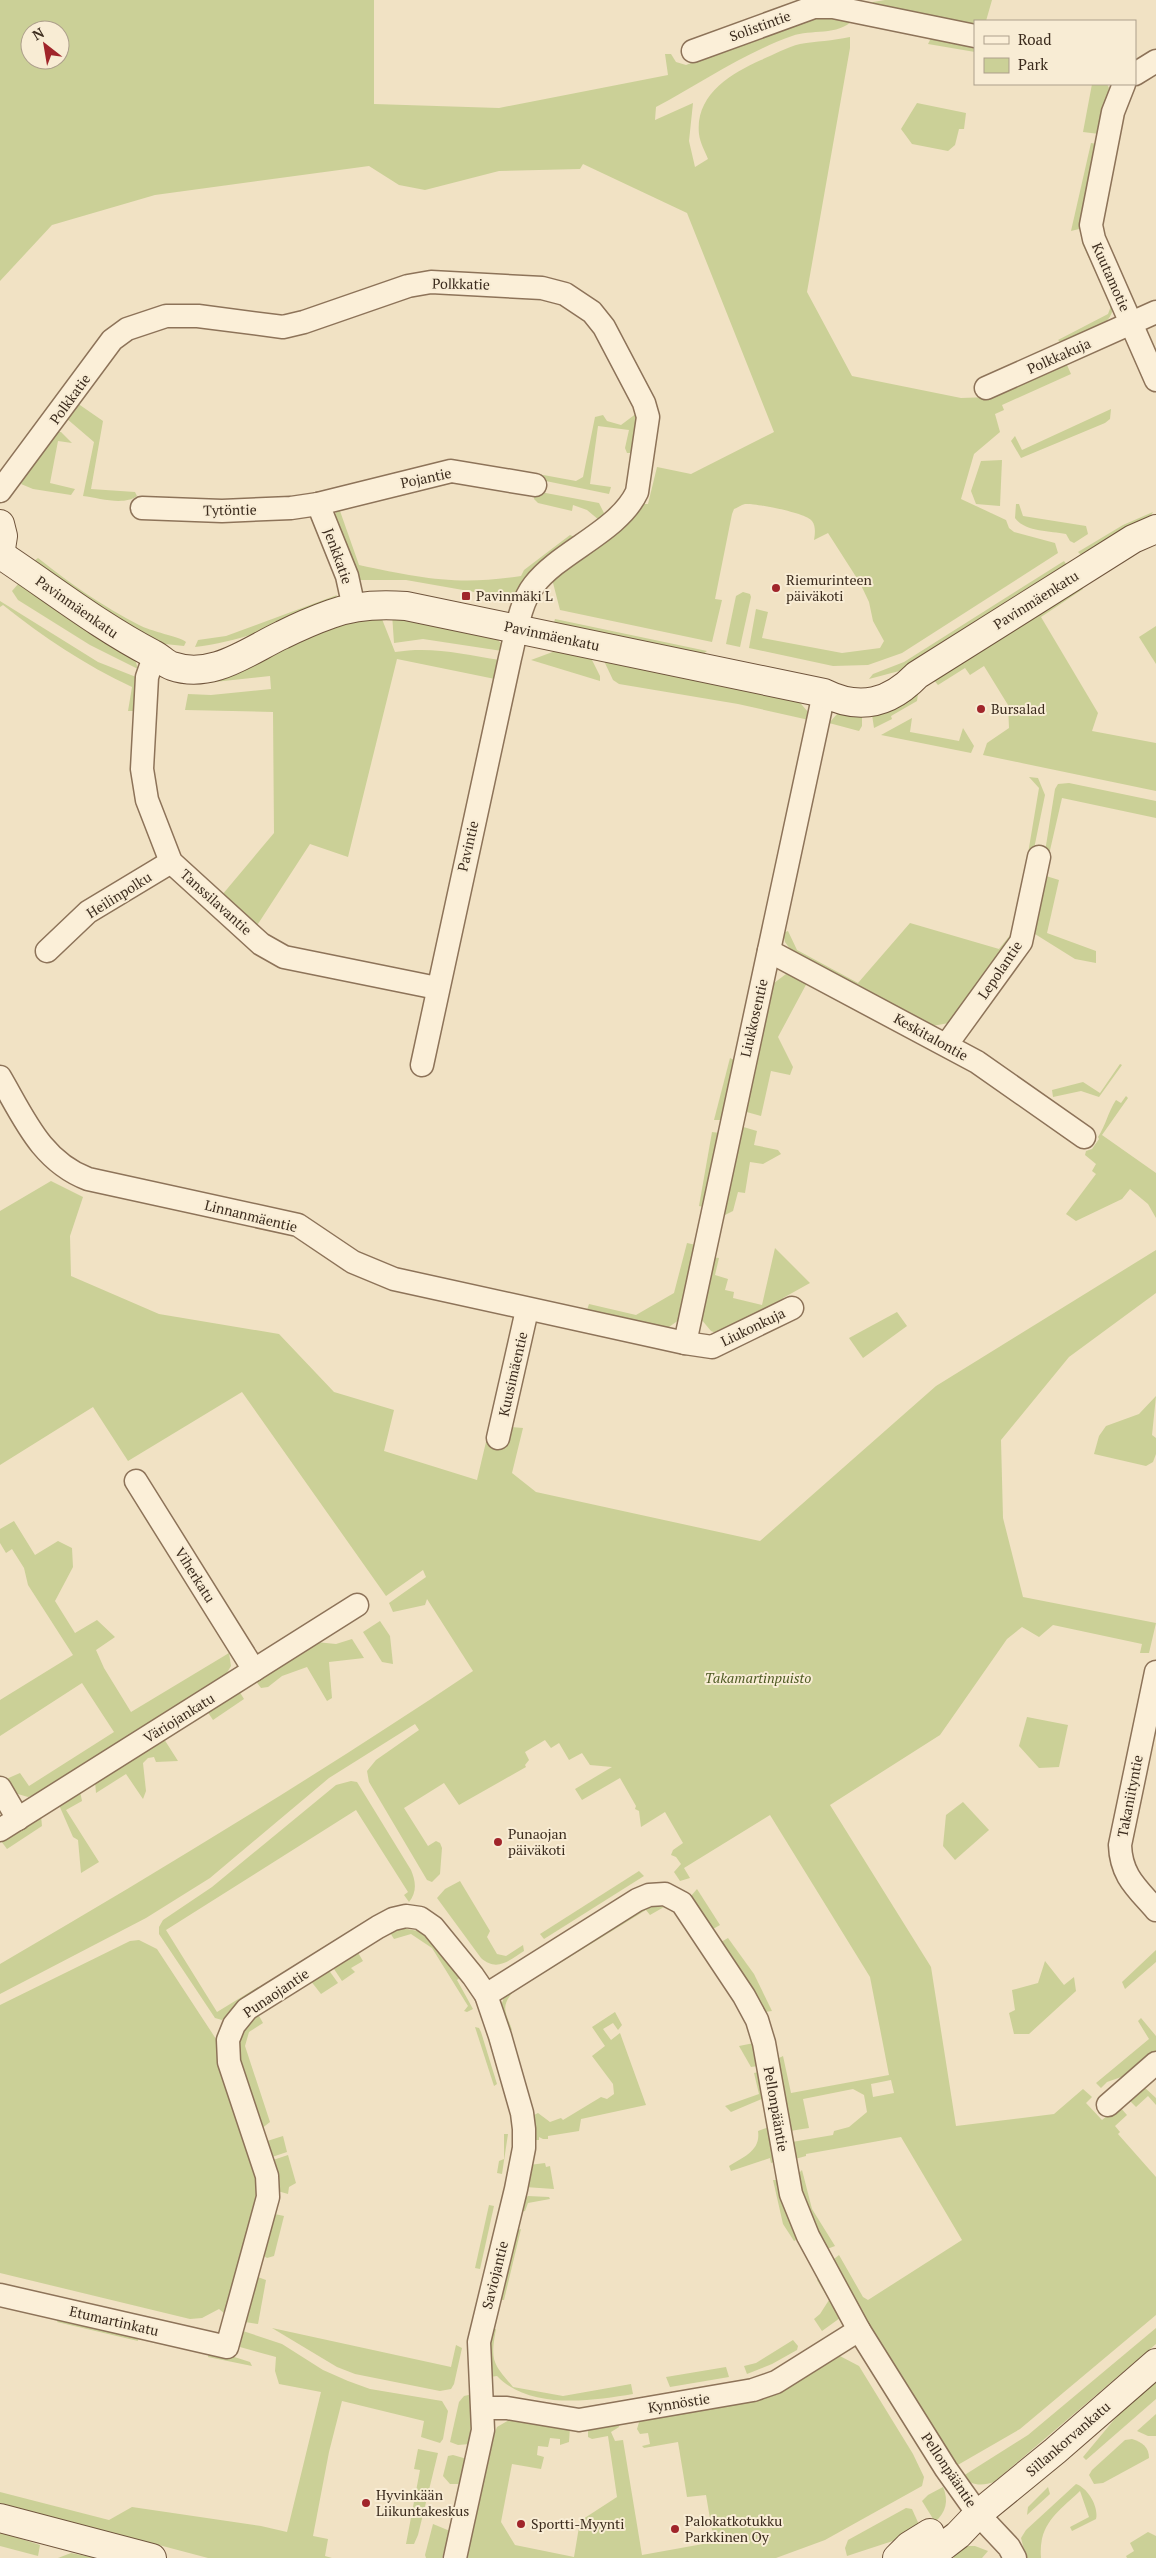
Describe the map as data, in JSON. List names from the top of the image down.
{
  "streets": {
    "street": [
      "Solistintie",
      "Kuutamotie",
      "Polkkatie",
      "Polkkakuja",
      "Pojantie",
      "Tytöntie",
      "Jenkkatie",
      "Pavinmäenkatu",
      "Pavintie",
      "Heilinpolku",
      "Tanssilavantie",
      "Lepolantie",
      "Liukkosentie",
      "Keskitalontie",
      "Linnanmäentie",
      "Liukonkuja",
      "Kuusimäentie",
      "Viherkatu",
      "Väriojankatu",
      "Takaniityntie",
      "Punaojantie",
      "Pellonpääntie",
      "Saviojantie",
      "Etumartinkatu",
      "Kynnöstie",
      "Sillankorvankatu"
    ]
  },
  "crossings": [
    ["Kuutamotie", "Polkkakuja"],
    ["Polkkatie", "Pavinmäenkatu"],
    ["Polkkatie", "Pavintie"],
    ["Pojantie", "Tytöntie"],
    ["Pojantie", "Jenkkatie"],
    ["Tytöntie", "Jenkkatie"],
    ["Jenkkatie", "Pavinmäenkatu"],
    ["Pavinmäenkatu", "Pavintie"],
    ["Pavinmäenkatu", "Tanssilavantie"],
    ["Pavinmäenkatu", "Liukkosentie"],
    ["Pavintie", "Tanssilavantie"],
    ["Heilinpolku", "Tanssilavantie"],
    ["Lepolantie", "Keskitalontie"],
    ["Liukkosentie", "Keskitalontie"],
    ["Liukkosentie", "Linnanmäentie"],
    ["Liukkosentie", "Liukonkuja"],
    ["Linnanmäentie", "Liukonkuja"],
    ["Linnanmäentie", "Kuusimäentie"],
    ["Viherkatu", "Väriojankatu"],
    ["Punaojantie", "Pellonpääntie"],
    ["Punaojantie", "Saviojantie"],
    ["Punaojantie", "Etumartinkatu"],
    ["Pellonpääntie", "Saviojantie"],
    ["Pellonpääntie", "Kynnöstie"],
    ["Pellonpääntie", "Sillankorvankatu"],
    ["Saviojantie", "Kynnöstie"]
  ],
  "parks": ["Takamartinpuisto"],
  "places": {
    "other": [
      "Riemurinteen päiväkoti",
      "Bursalad",
      "Punaojan päiväkoti",
      "Hyvinkään Liikuntakeskus",
      "Sportti-Myynti",
      "Palokatkotukku Parkkinen Oy"
    ],
    "transit": ["Pavinmäki L"]
  },
  "legend": ["Road", "Park"],
  "north": "top left"
}
